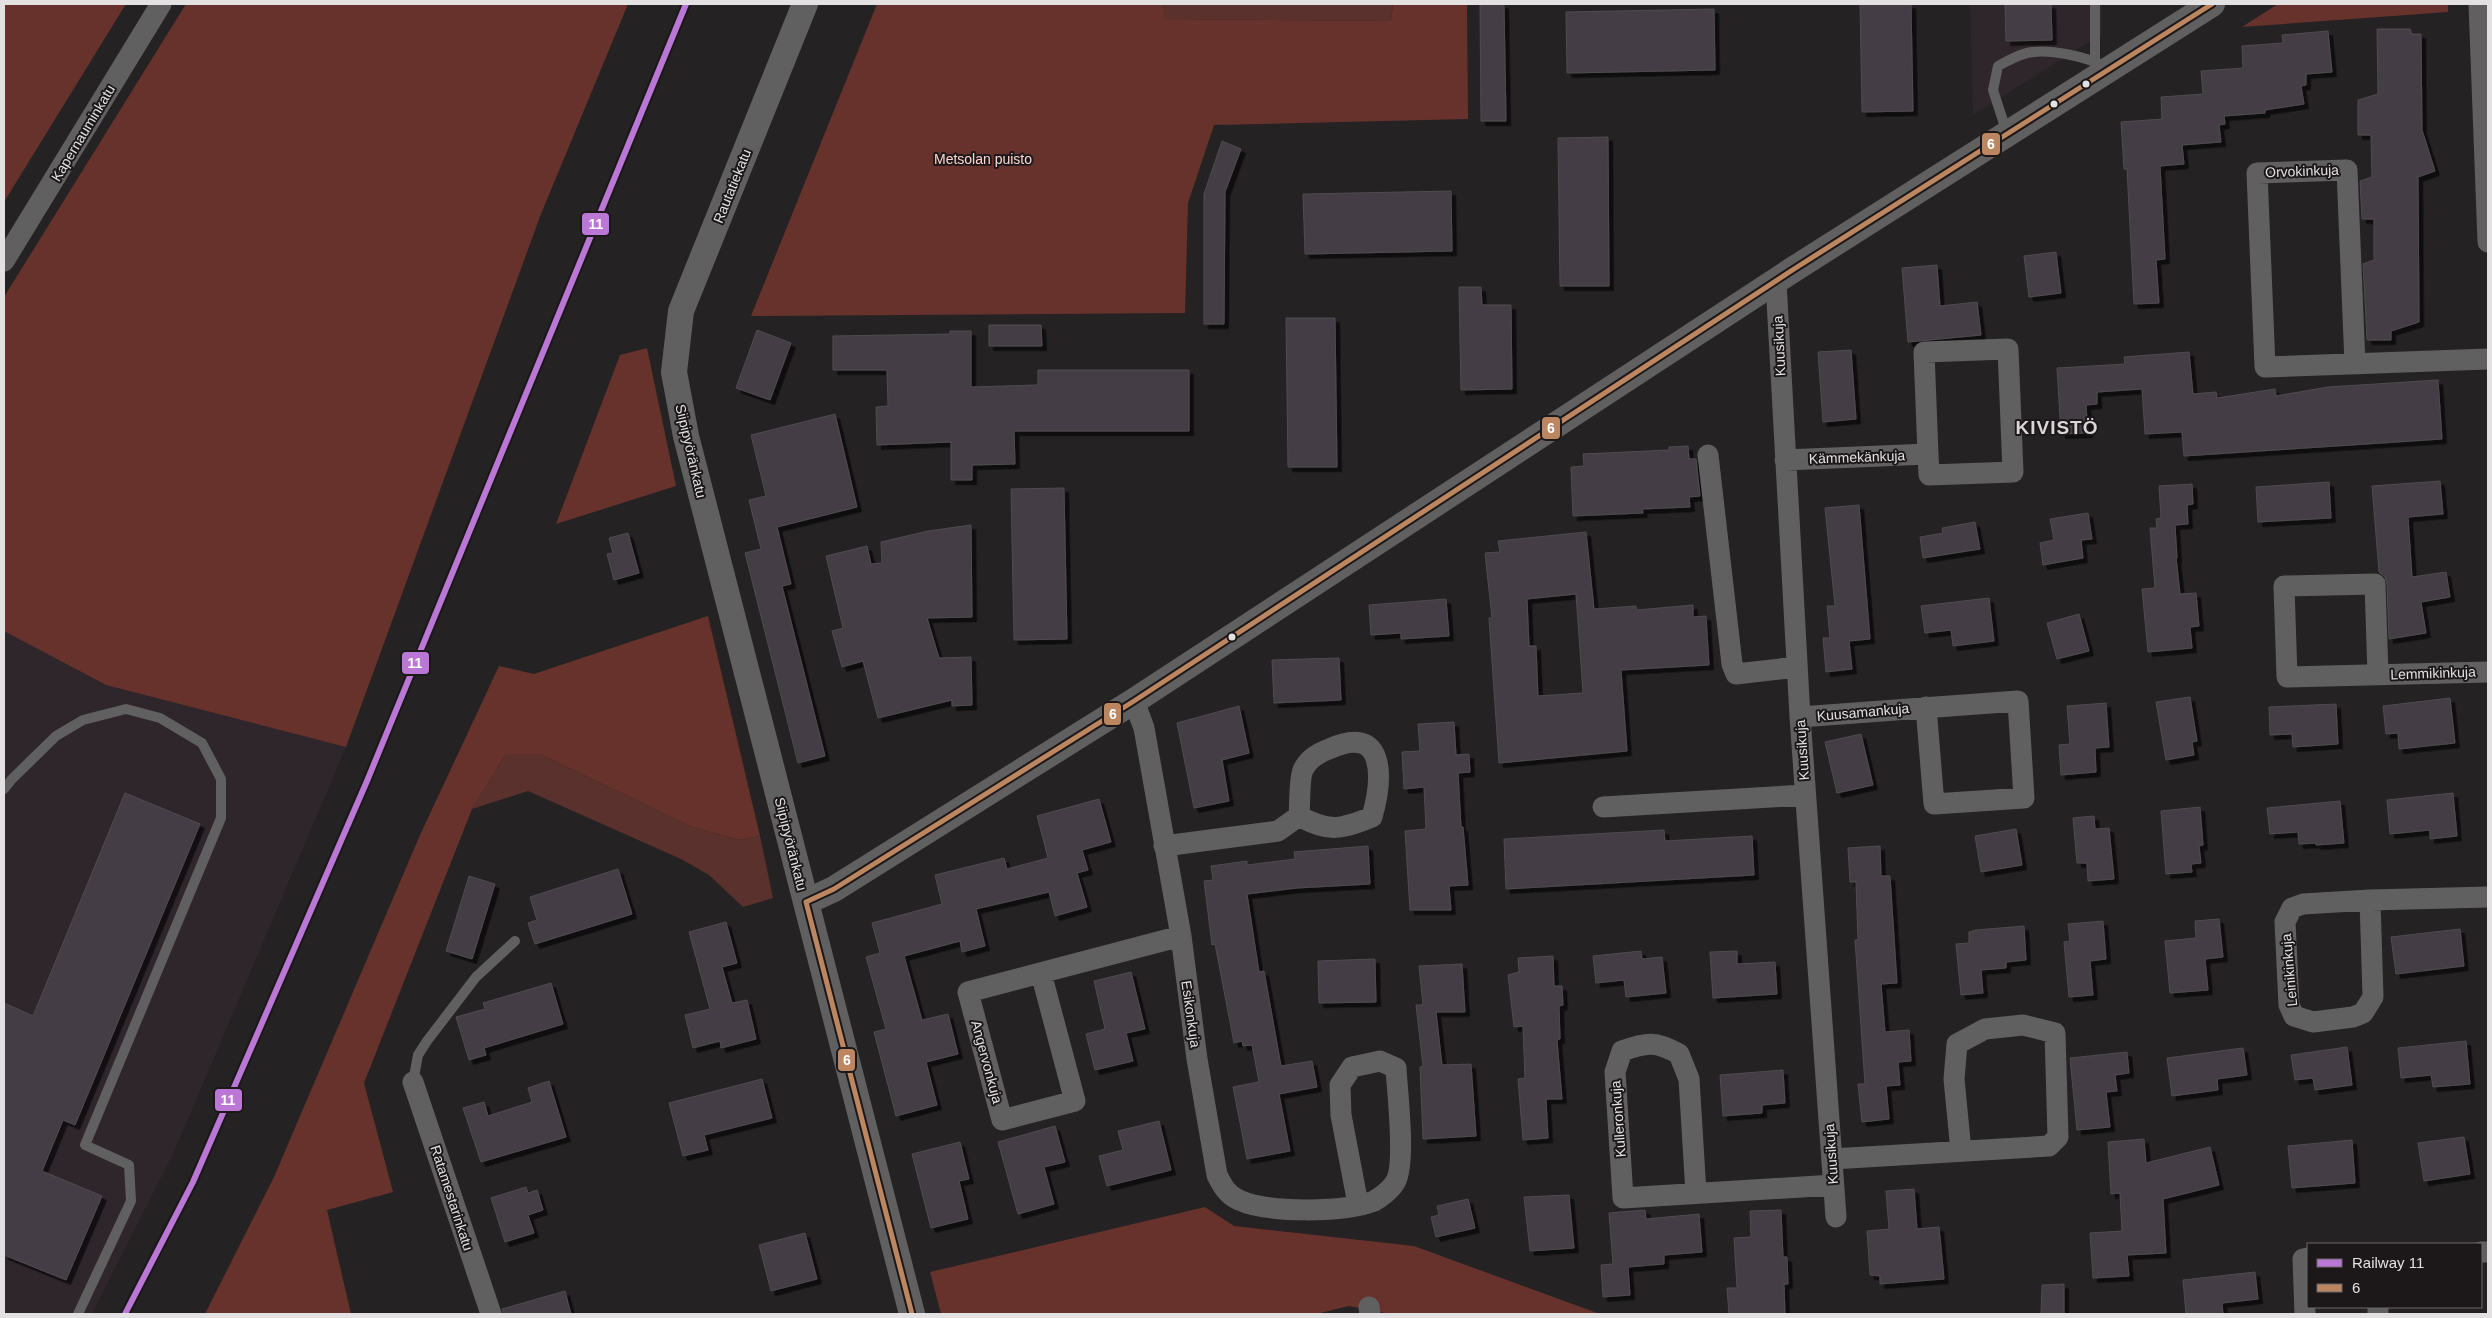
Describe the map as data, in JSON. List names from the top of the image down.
{
  "streets": {
    "street": [
      "Kapernauminkatu",
      "Orvokinkuja",
      "Rautatiekatu",
      "Kuusikuja",
      "Siipipyöränkatu",
      "Kämmekänkuja",
      "Lemmikinkuja",
      "Kuusamankuja",
      "Leinikinkuja",
      "Esikonkuja",
      "Angervonkuja",
      "Kulleronkuja",
      "Ratamestarinkatu"
    ]
  },
  "crossings": [
    ["Rautatiekatu", "Siipipyöränkatu"],
    ["Kuusikuja", "Kämmekänkuja"],
    ["Kuusikuja", "Kuusamankuja"],
    ["Kuusikuja", "Kulleronkuja"],
    ["Esikonkuja", "Angervonkuja"]
  ],
  "districts": ["KIVISTÖ"],
  "parks": ["Metsolan puisto"],
  "lines": ["rail line 11", "transit line 6"],
  "legend": ["Railway 11", "6"]
}
